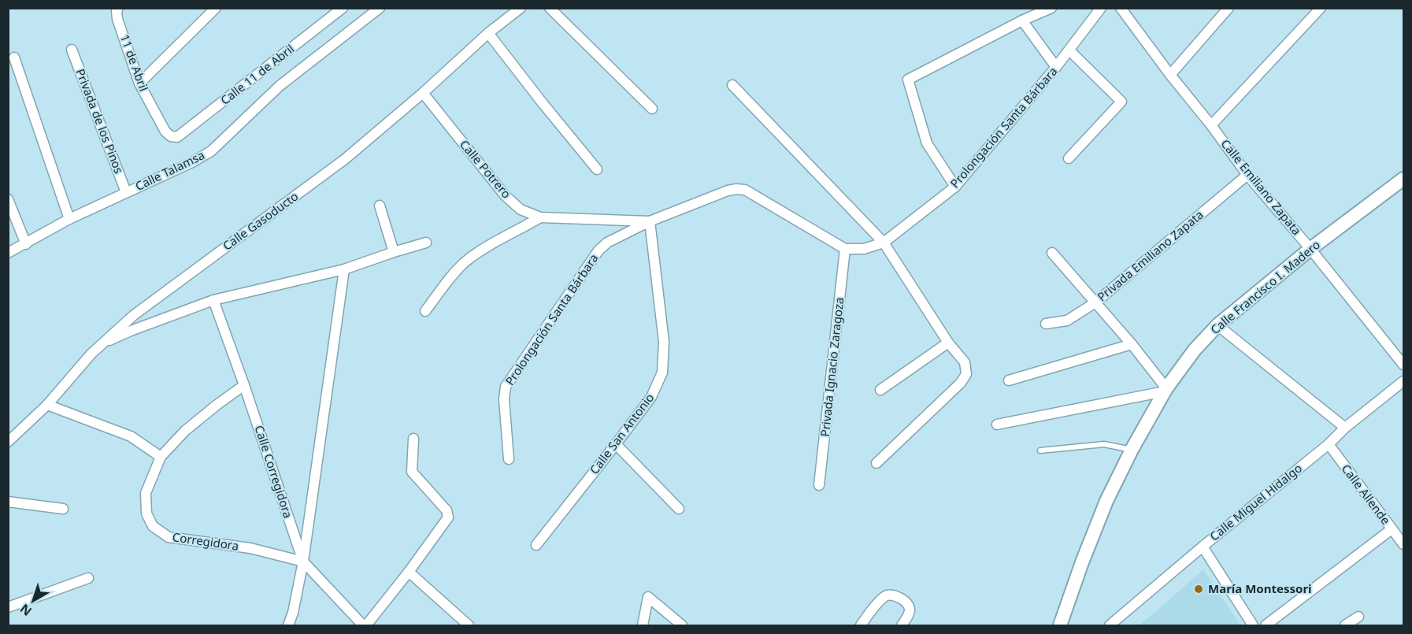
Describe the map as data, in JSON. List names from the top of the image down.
{
  "streets": {
    "street": [
      "11 de Abril",
      "Calle 11 de Abril",
      "Privada de los Pinos",
      "Prolongación Santa Bárbara",
      "Calle Potrero",
      "Calle Talamsa",
      "Calle Emiliano Zapata",
      "Calle Gasoducto",
      "Privada Emiliano Zapata",
      "Calle Francisco I. Madero",
      "Privada Ignacio Zaragoza",
      "Calle San Antonio",
      "Calle Corregidora",
      "Calle Allende",
      "Calle Miguel Hidalgo",
      "Corregidora"
    ]
  },
  "crossings": [
    ["11 de Abril", "Calle 11 de Abril"],
    ["Privada de los Pinos", "Calle Talamsa"],
    ["Prolongación Santa Bárbara", "Calle Potrero"],
    ["Prolongación Santa Bárbara", "Privada Ignacio Zaragoza"],
    ["Prolongación Santa Bárbara", "Calle San Antonio"],
    ["Calle Potrero", "Calle Gasoducto"],
    ["Calle Potrero", "Calle San Antonio"],
    ["Calle Emiliano Zapata", "Privada Emiliano Zapata"],
    ["Calle Emiliano Zapata", "Calle Francisco I. Madero"],
    ["Calle Corregidora", "Corregidora"],
    ["Calle Allende", "Calle Miguel Hidalgo"]
  ],
  "places": ["María Montessori"],
  "north": "bottom left"
}
